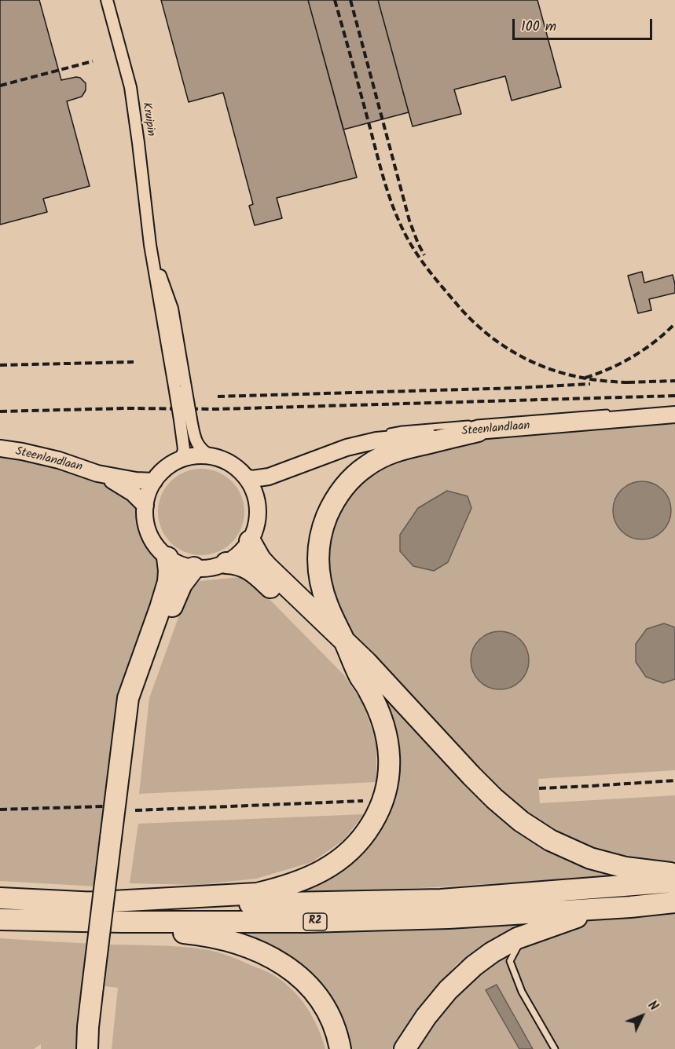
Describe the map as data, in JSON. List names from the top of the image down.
{
  "streets": {
    "highway": ["R2"],
    "main road": ["Steenlandlaan"],
    "street": ["Kruipin"]
  },
  "scale_bar": "100 m",
  "north": "top right"
}
